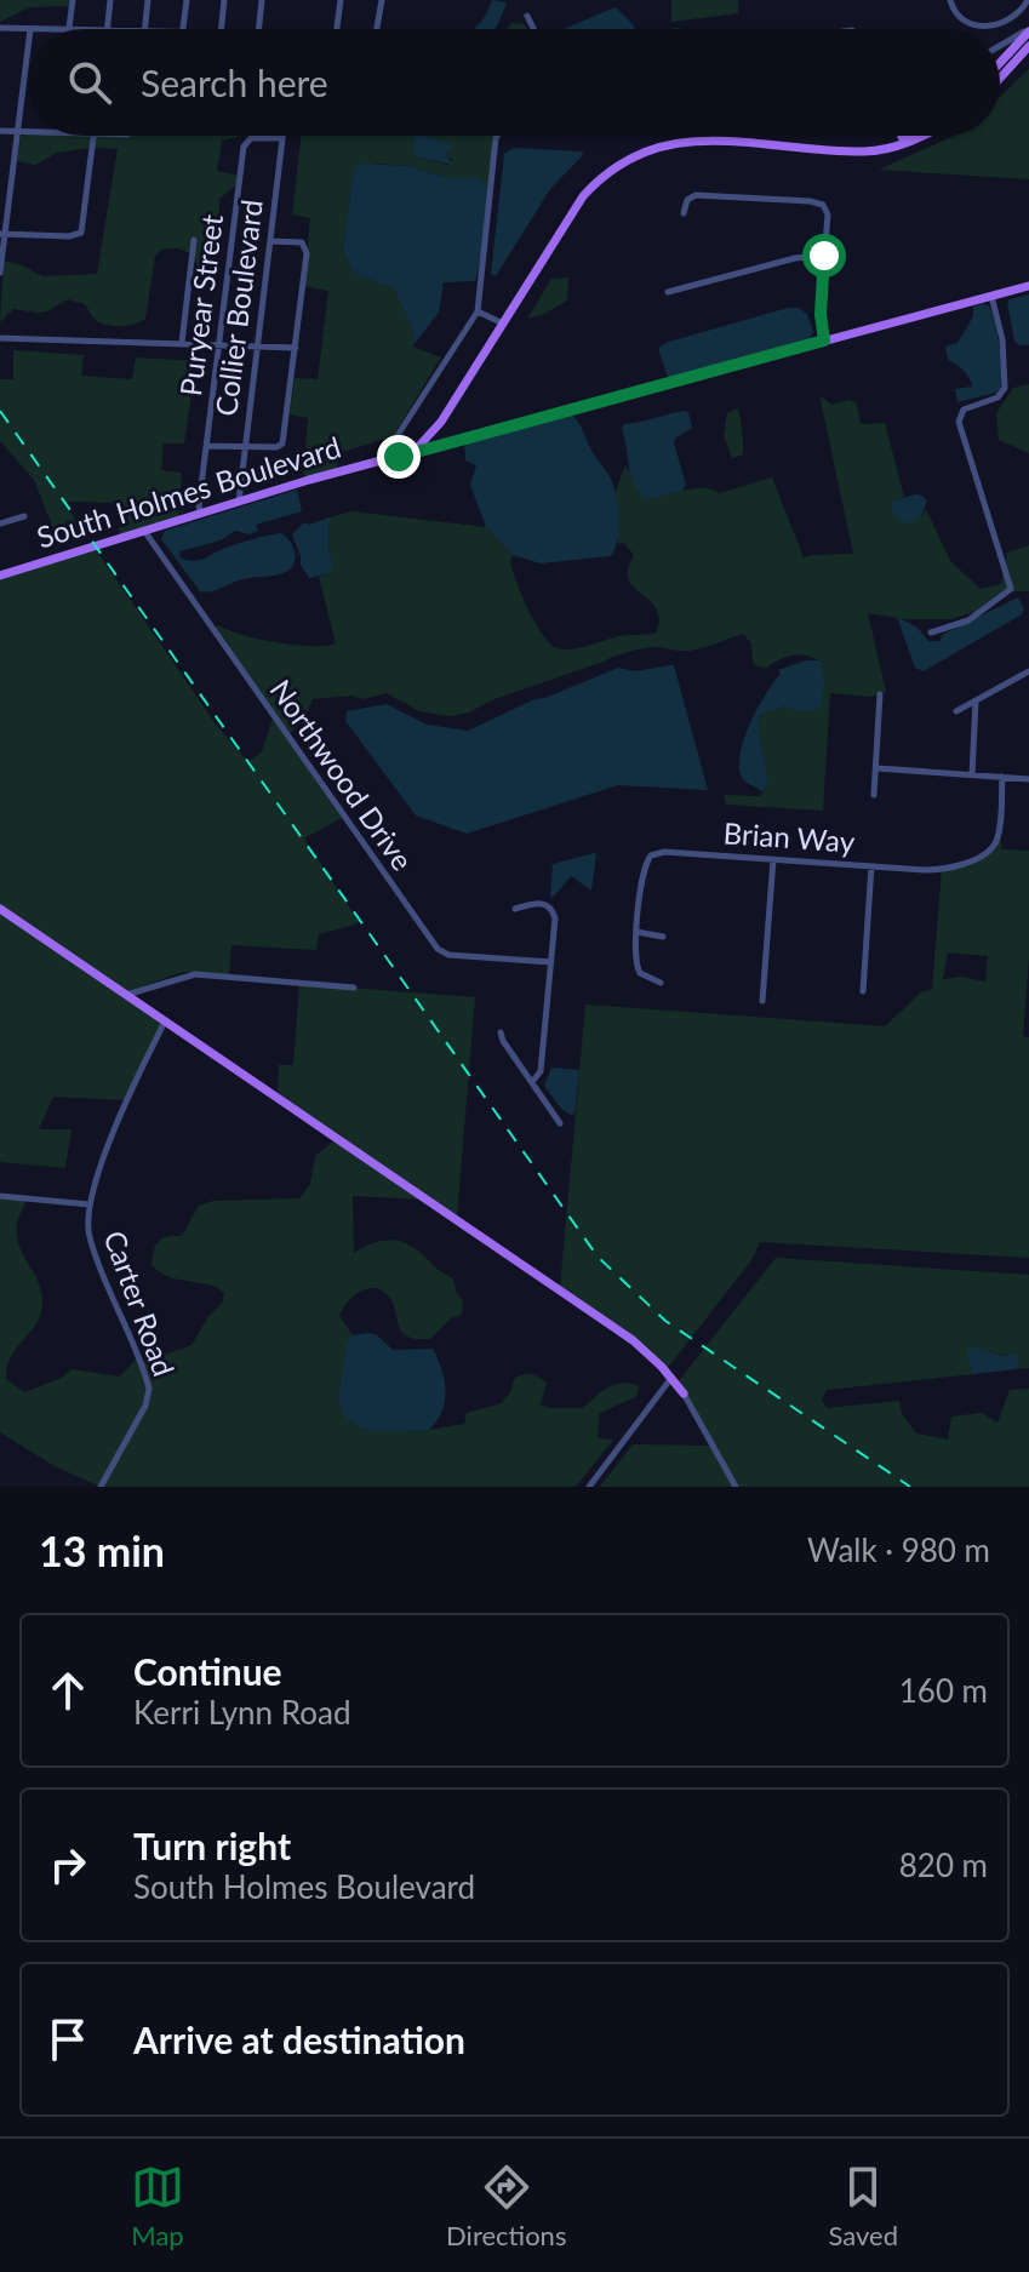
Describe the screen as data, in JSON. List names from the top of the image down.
{
  "streets": {
    "main road": ["South Holmes Boulevard"],
    "street": [
      "Puryear Street",
      "Collier Boulevard",
      "Northwood Drive",
      "Brian Way",
      "Carter Road"
    ]
  },
  "crossings": [
    ["Puryear Street", "Collier Boulevard"],
    ["Puryear Street", "South Holmes Boulevard"],
    ["Collier Boulevard", "South Holmes Boulevard"],
    ["South Holmes Boulevard", "Northwood Drive"]
  ],
  "page": {
    "search": "Search here",
    "heading": ["13 min", "Walk · 980 m"],
    "list": [
      ["Continue", "Kerri Lynn Road", "160 m"],
      ["Turn right", "South Holmes Boulevard", "820 m"],
      "Arrive at destination"
    ],
    "nav": ["Map", "Directions", "Saved"]
  }
}
